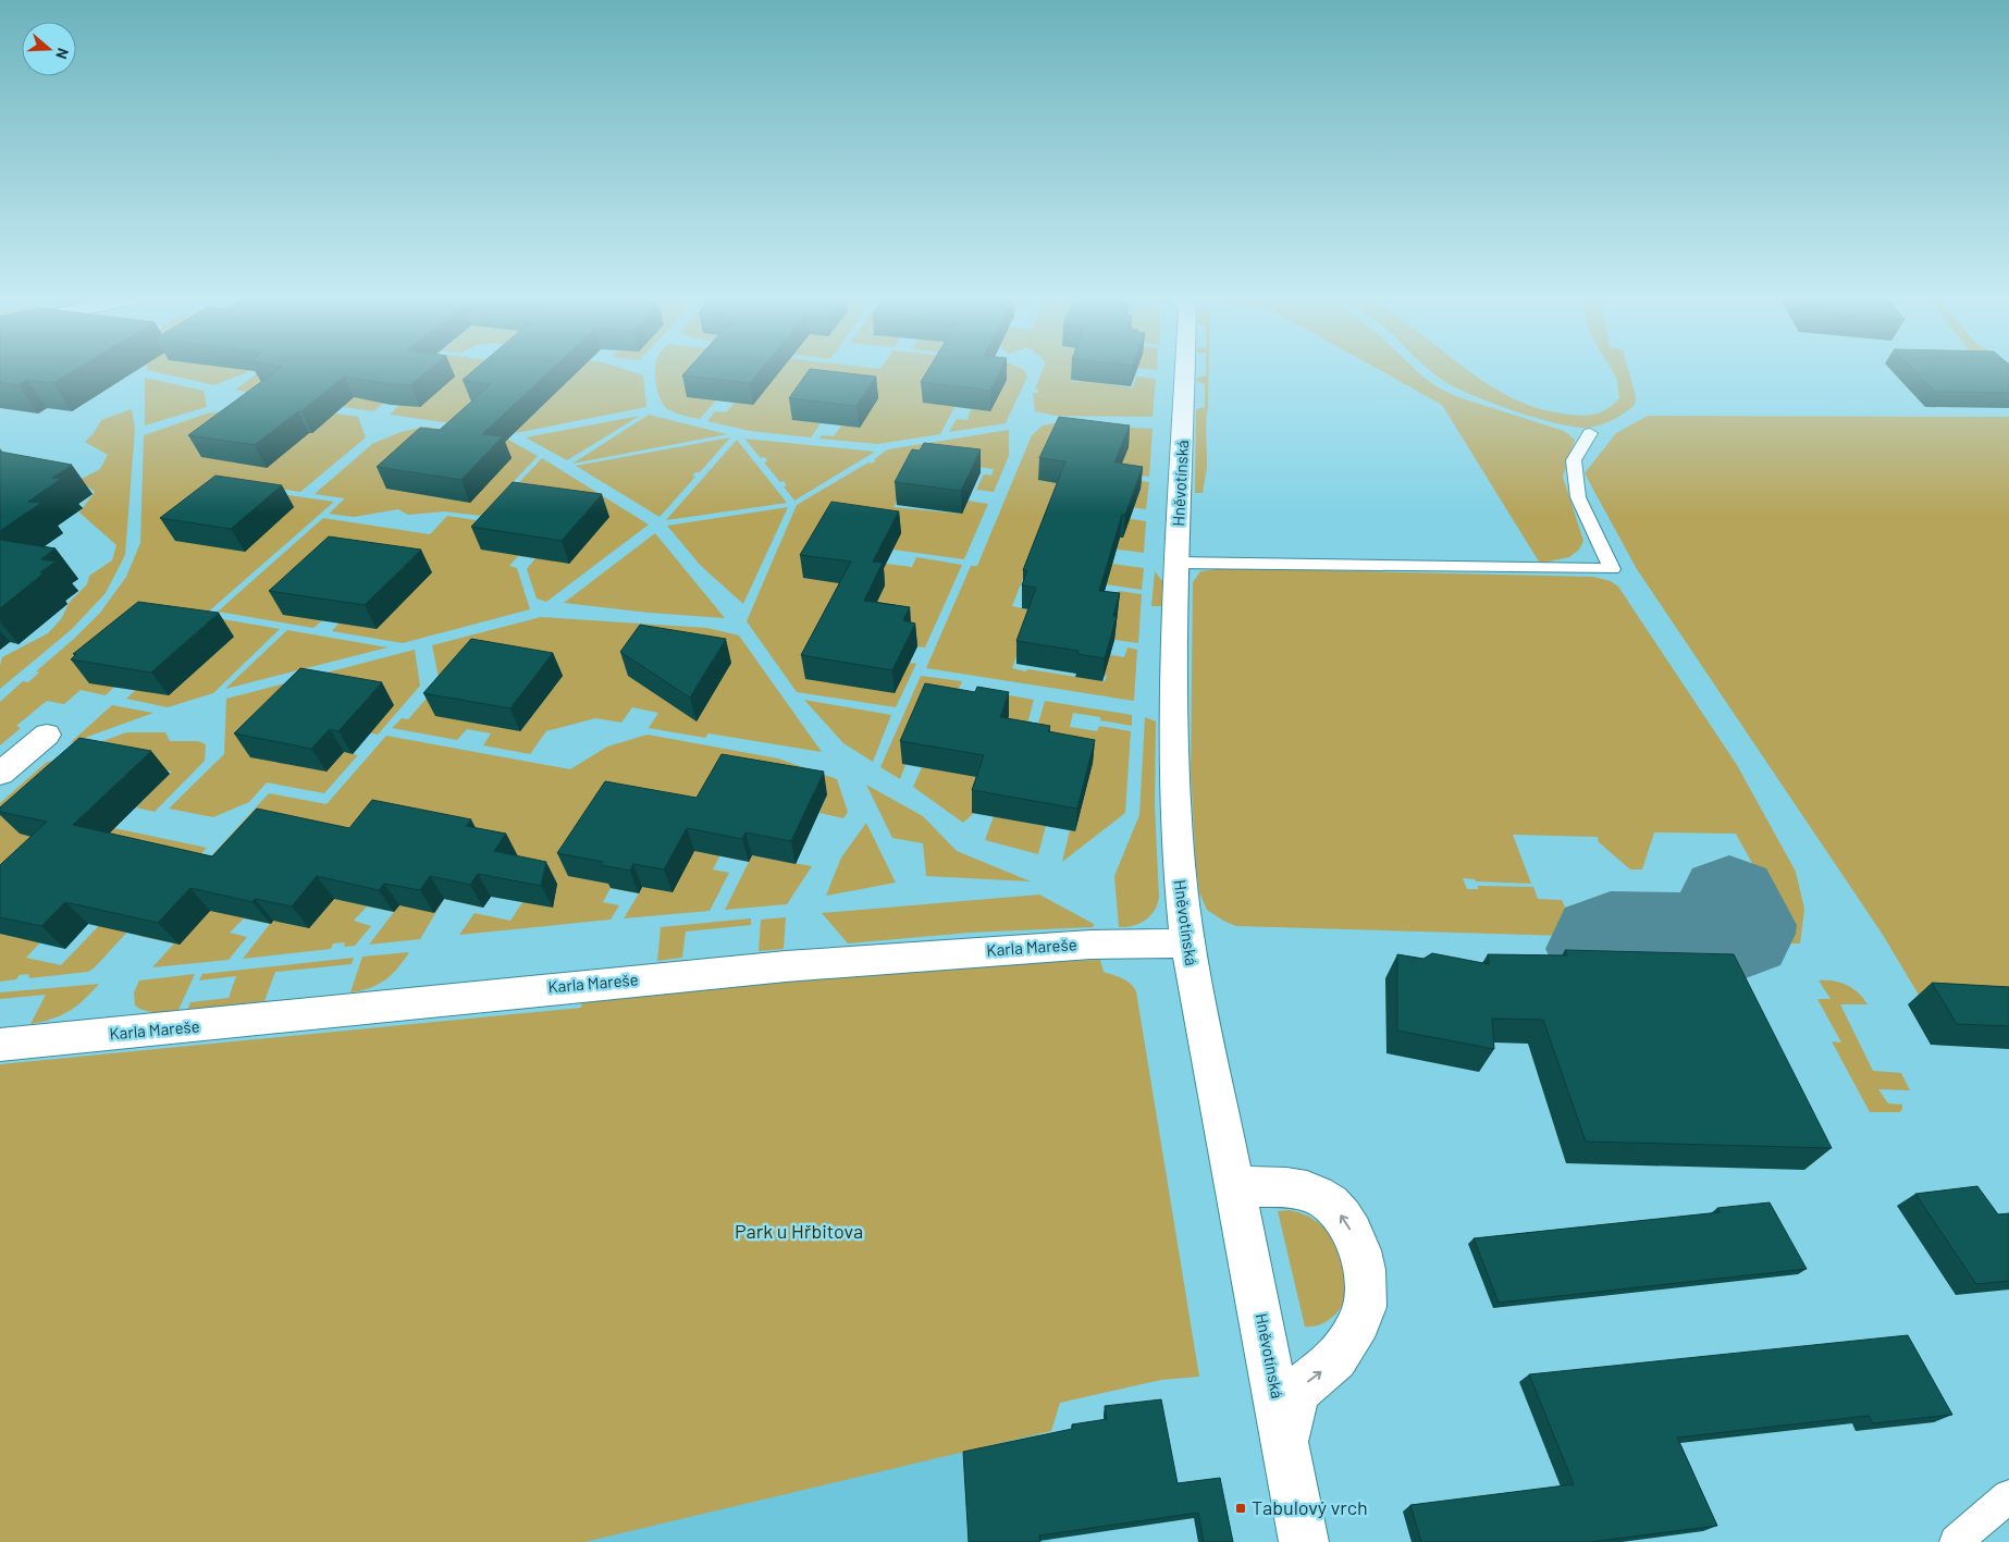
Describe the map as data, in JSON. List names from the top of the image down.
{
  "streets": {
    "street": ["Hněvotínská", "Karla Mareše"]
  },
  "crossings": [
    ["Hněvotínská", "Karla Mareše"]
  ],
  "parks": ["Park u Hřbitova"],
  "places": {
    "transit": ["Tabulový vrch"]
  },
  "north": "right"
}
